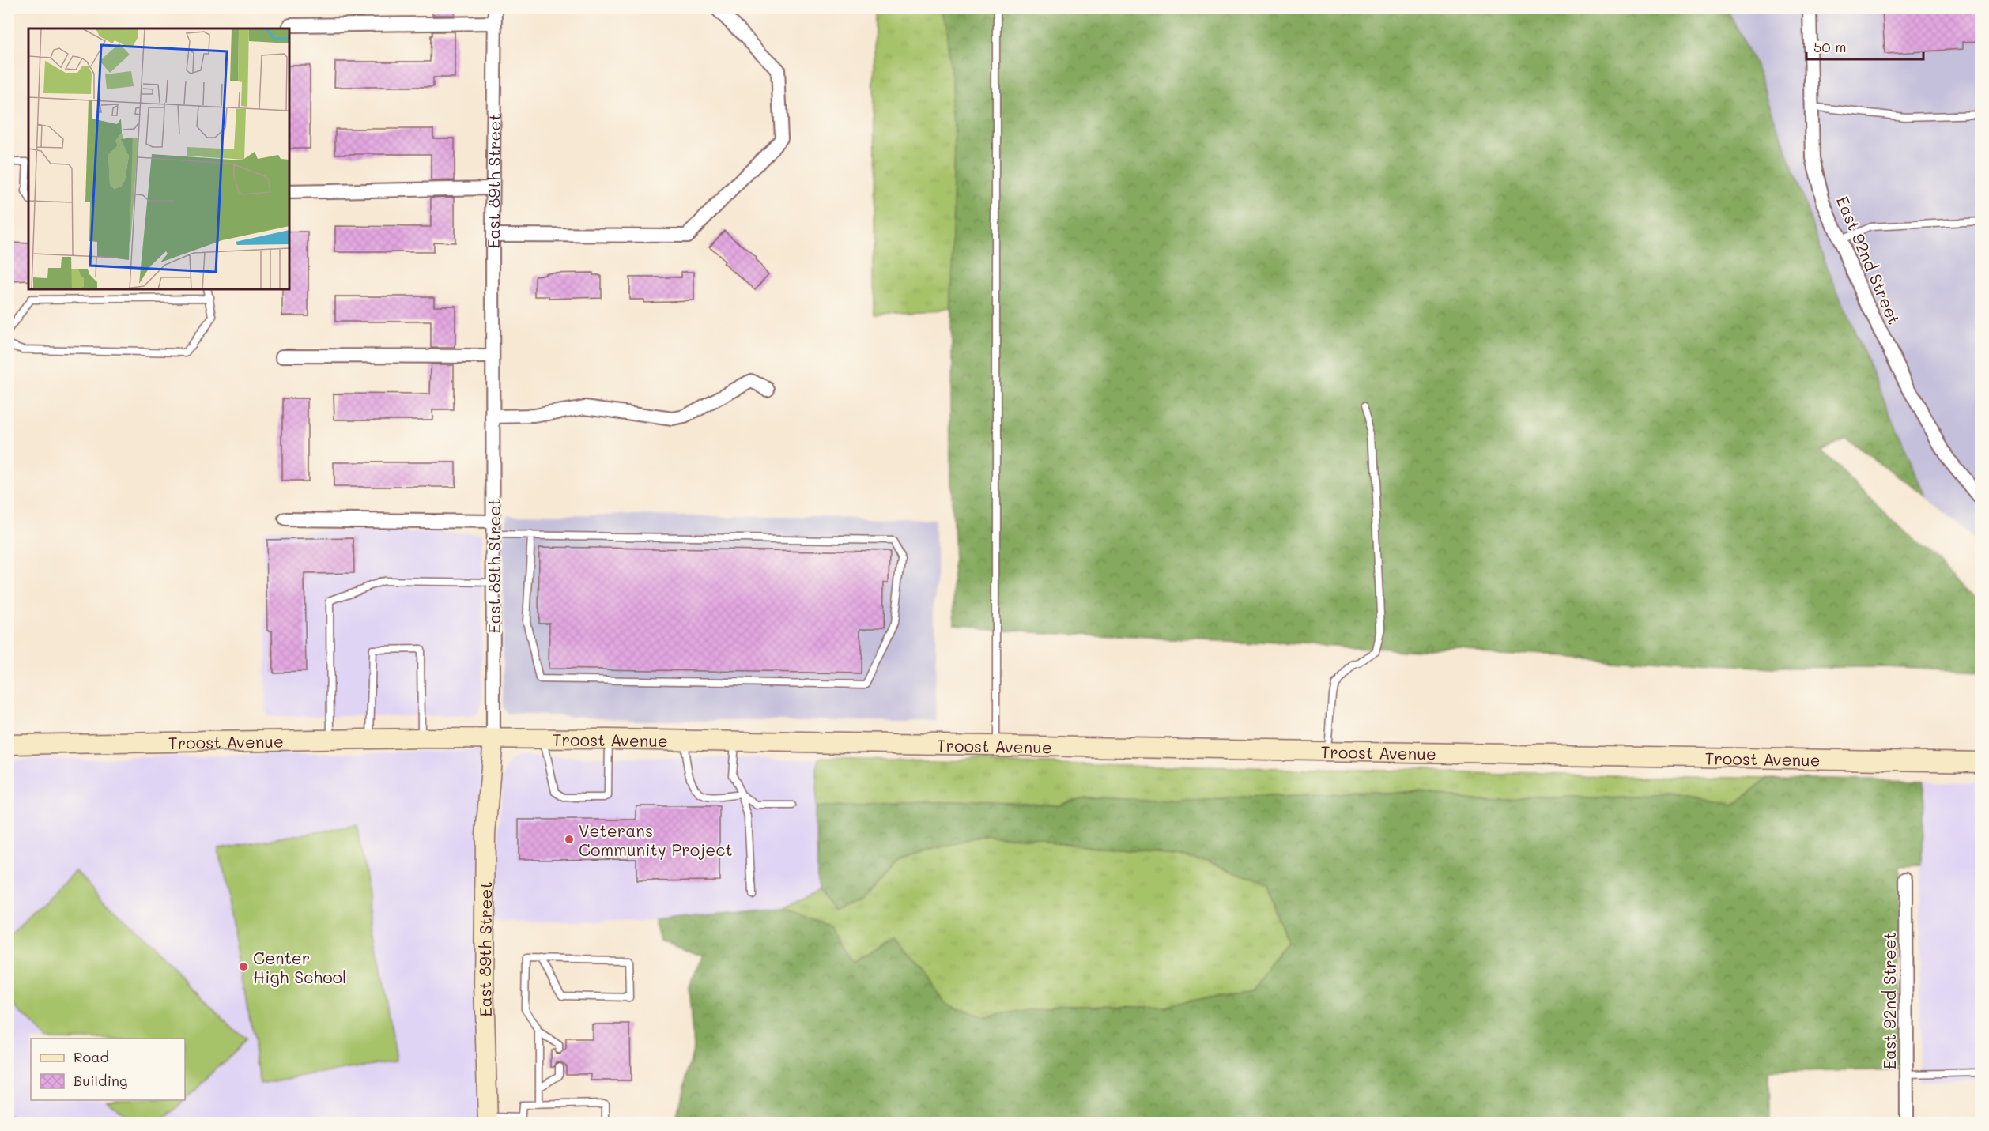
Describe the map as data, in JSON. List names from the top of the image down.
{
  "streets": {
    "main road": ["East 89th Street", "Troost Avenue"],
    "street": ["East 92nd Street"]
  },
  "crossings": [
    ["East 89th Street", "Troost Avenue"]
  ],
  "places": ["Veterans Community Project", "Center High School"],
  "legend": ["Road", "Building"],
  "scale_bar": "50 m"
}
